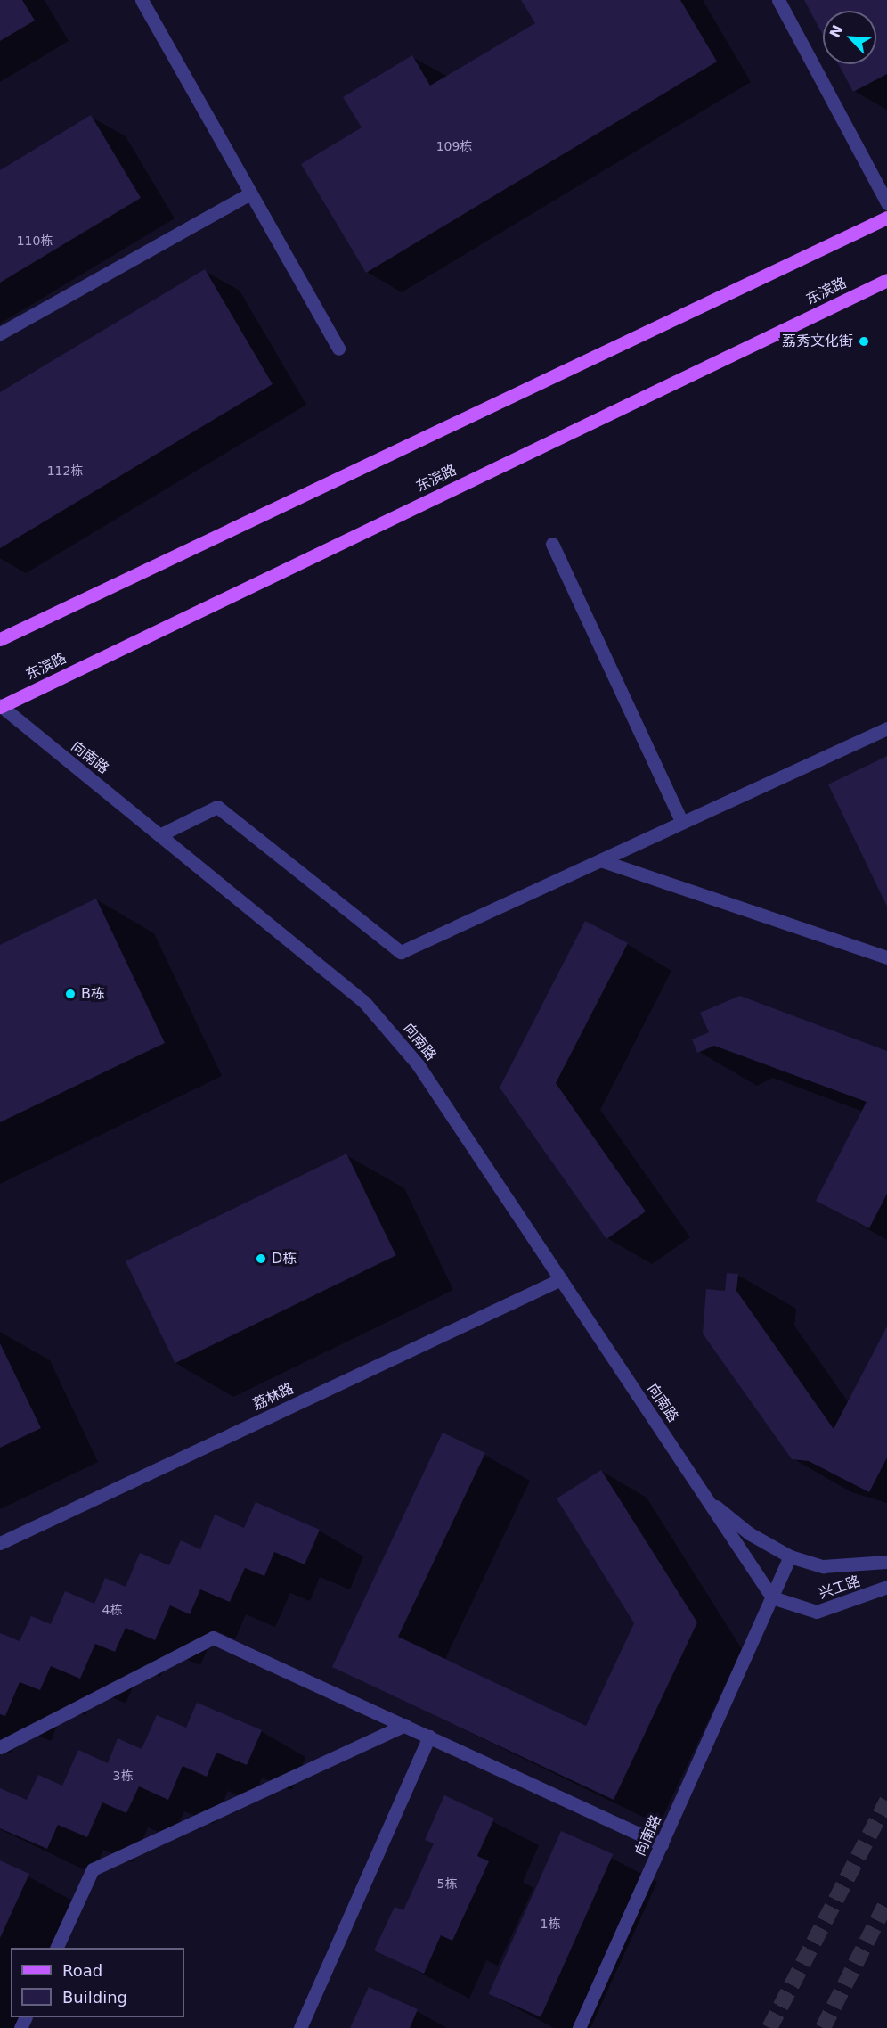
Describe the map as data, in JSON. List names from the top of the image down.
{
  "streets": {
    "main road": ["东滨路"],
    "street": ["向南路", "荔林路", "兴工路"]
  },
  "crossings": [
    ["东滨路", "向南路"],
    ["向南路", "荔林路"],
    ["向南路", "兴工路"]
  ],
  "places": ["荔秀文化街", "B栋", "D栋"],
  "house_numbers": [
    "109栋",
    "110栋",
    "112栋",
    "4栋",
    "3栋",
    "5栋",
    "1栋"
  ],
  "legend": ["Road", "Building"],
  "north": "top left"
}
